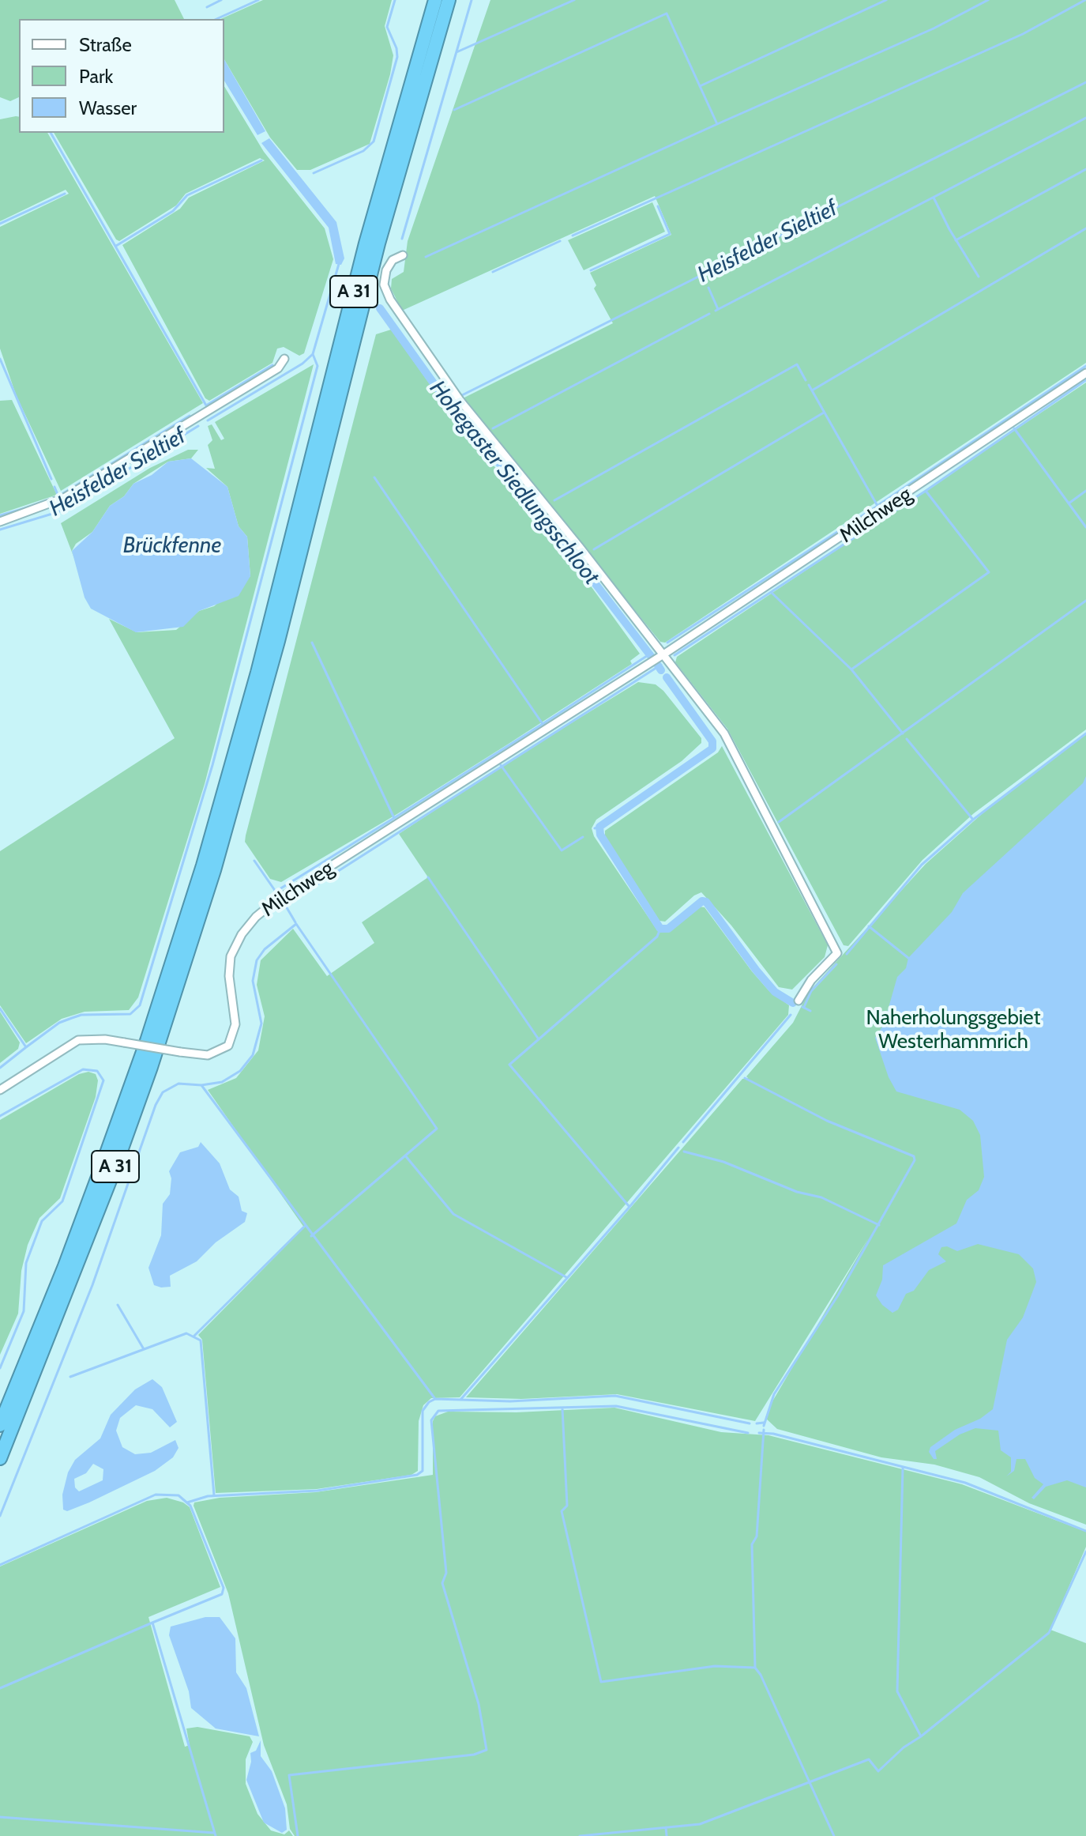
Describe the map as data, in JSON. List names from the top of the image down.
{
  "streets": {
    "highway": ["A 31"],
    "street": ["Milchweg"]
  },
  "water": ["Heisfelder Sieltief", "Hohegaster Siedlungsschloot", "Brückfenne"],
  "parks": ["Naherholungsgebiet Westerhammrich"],
  "legend": ["Straße", "Park", "Wasser"]
}
